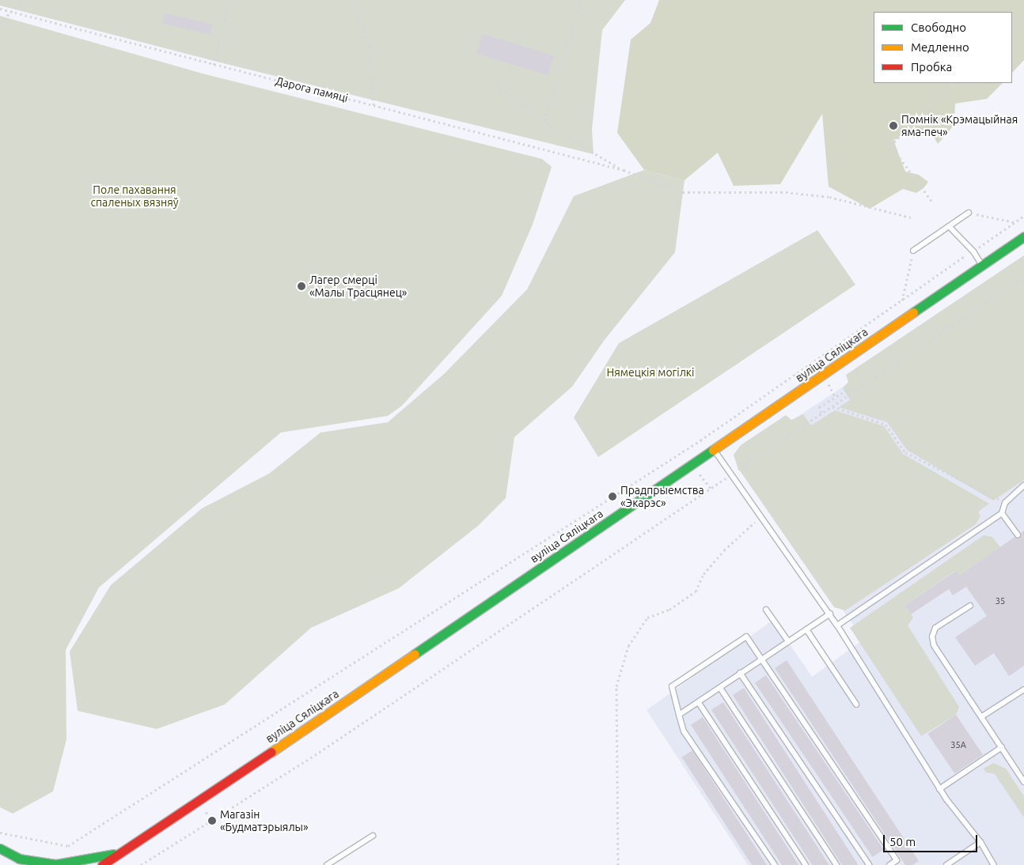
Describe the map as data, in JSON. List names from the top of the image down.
{
  "streets": {
    "main road": ["вуліца Сяліцкага"],
    "path": ["Дарога памяці"]
  },
  "parks": ["Поле пахавання спаленых вязняў", "Нямецкія могілкі"],
  "places": [
    "Помнік «Крэмацыйная яма-печ»",
    "Лагер смерці «Малы Трасцянец»",
    "Прадпрыемства «Экарэс»",
    "Магазін «Будматэрыялы»"
  ],
  "house_numbers": ["35", "35А"],
  "legend": ["Свободно", "Медленно", "Пробка"],
  "scale_bar": "50 m"
}
